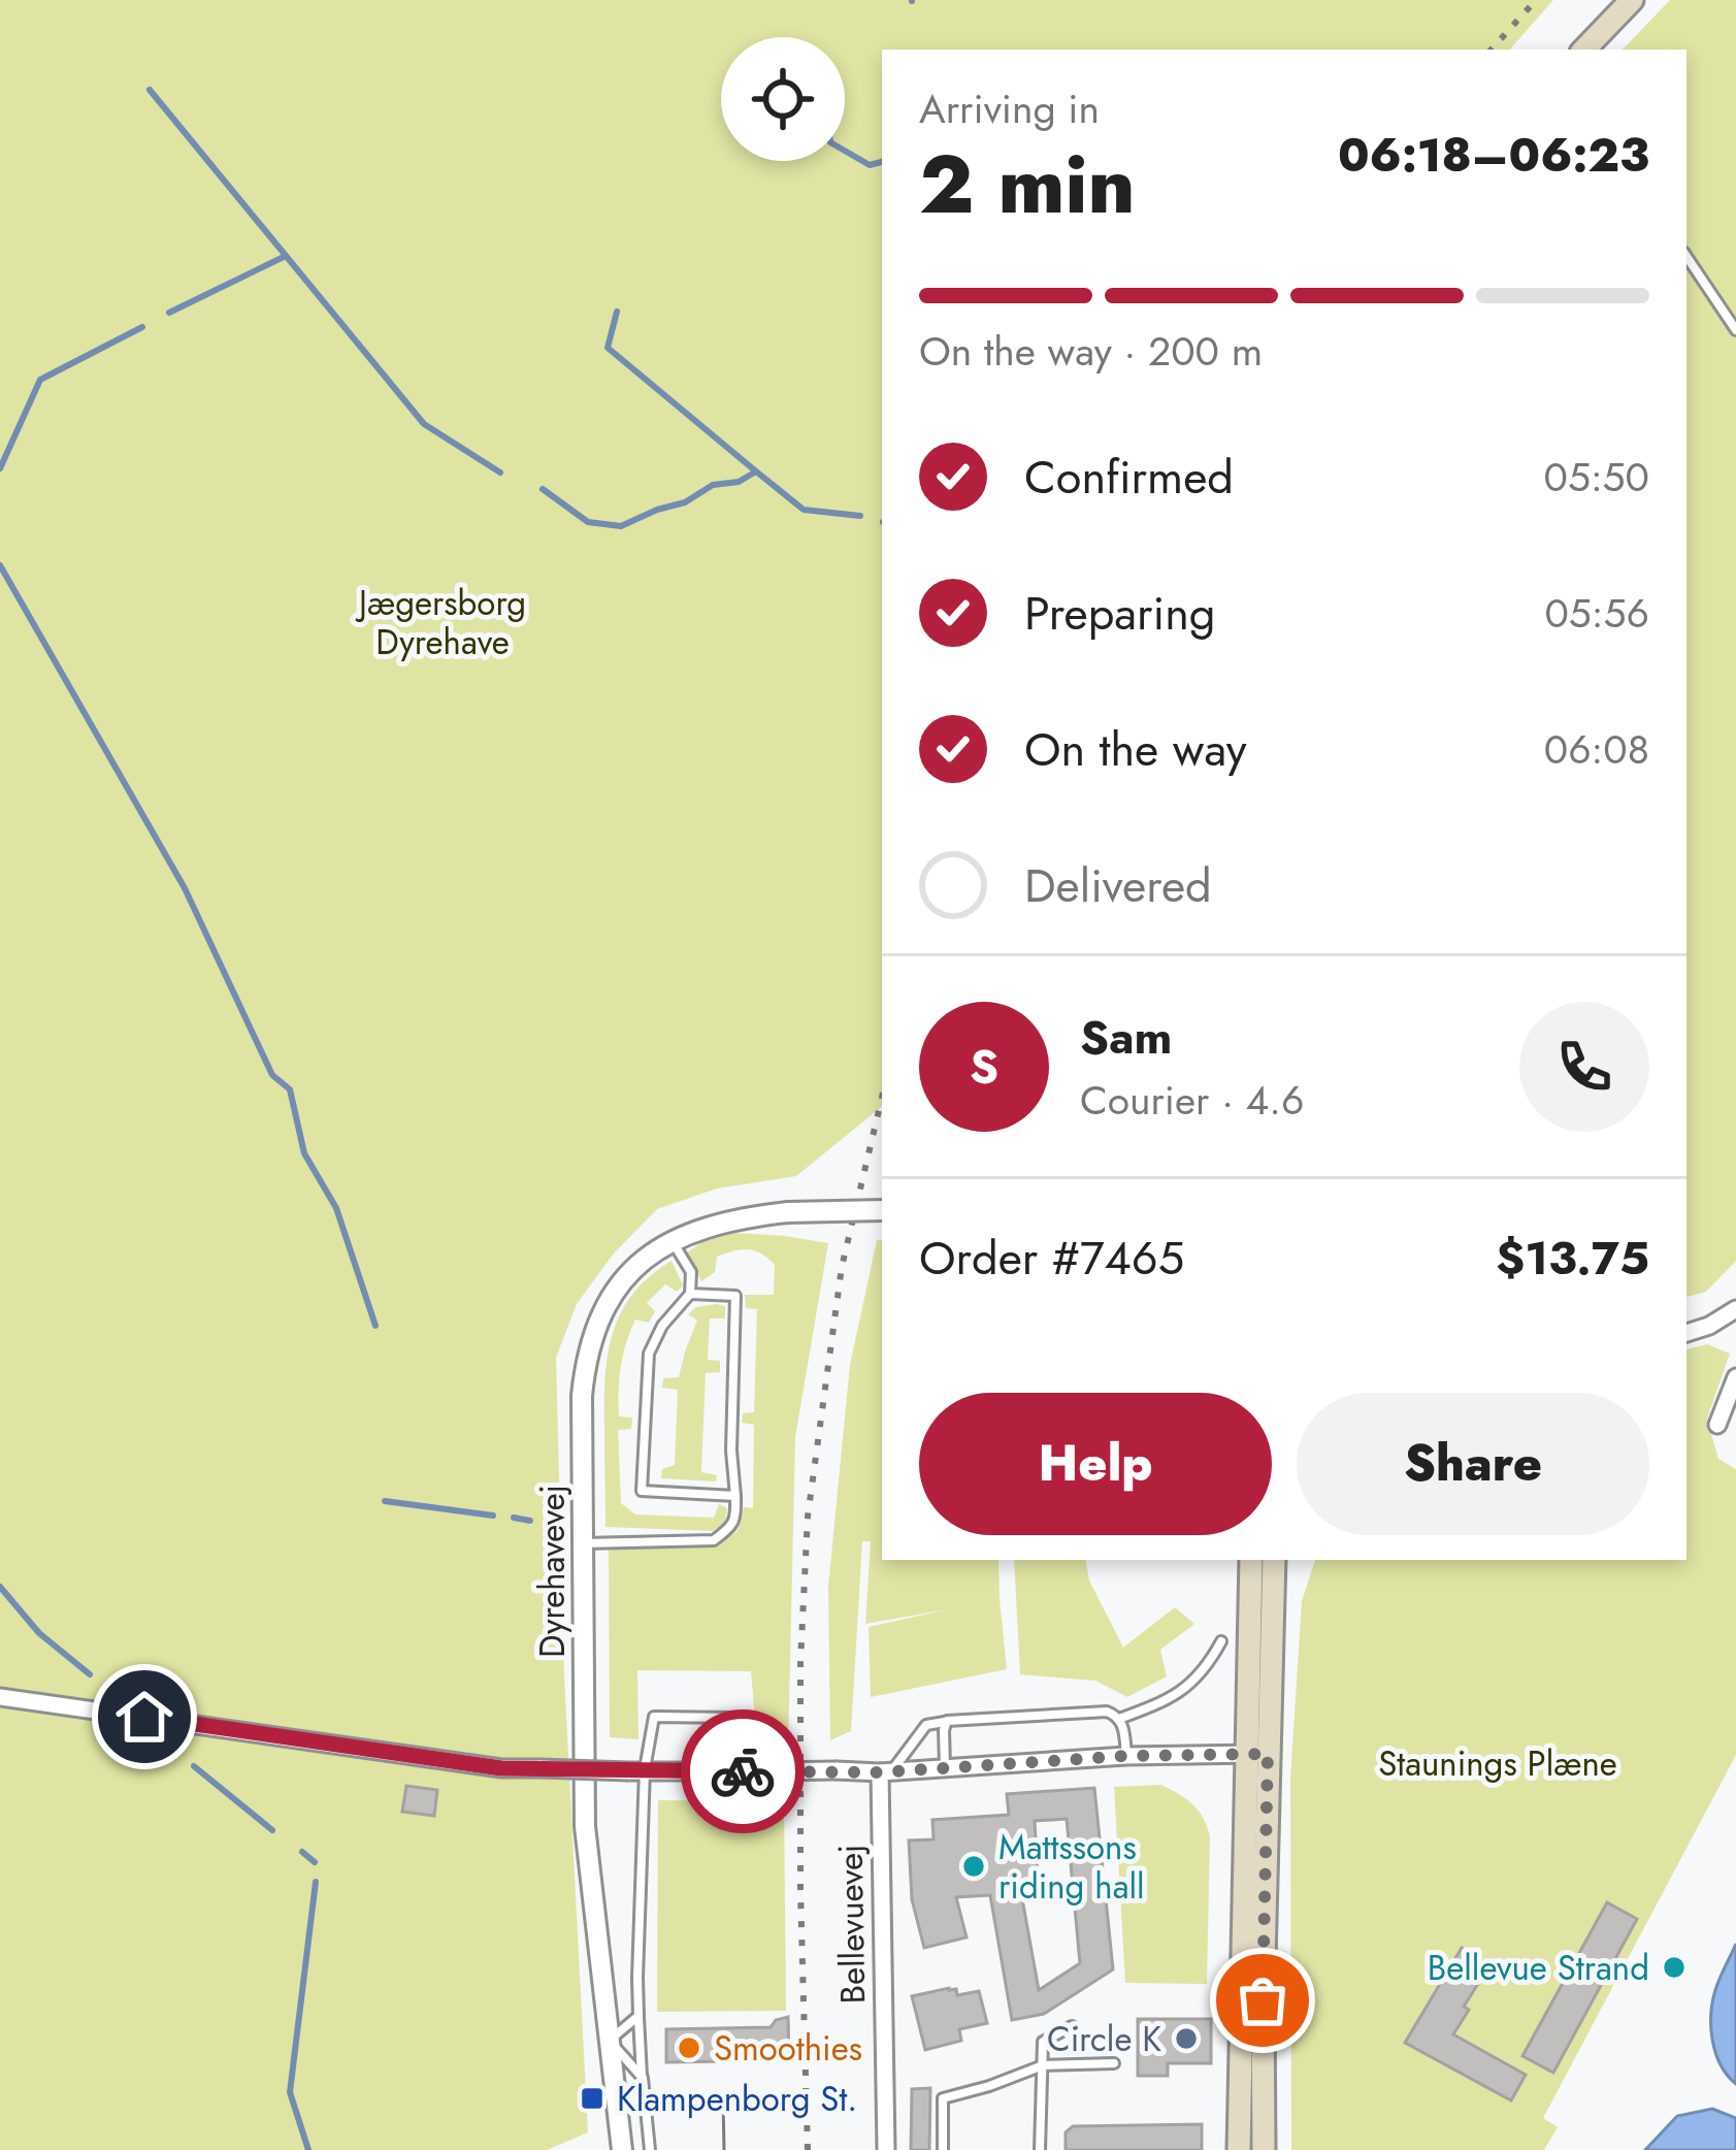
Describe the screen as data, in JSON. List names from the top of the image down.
{
  "streets": {
    "street": ["Dyrehavevej", "Bellevuevej"]
  },
  "parks": ["Jægersborg Dyrehave", "Staunings Plæne"],
  "places": {
    "other": [
      "Mattssons riding hall",
      "Bellevue Strand",
      "Circle K",
      "Smoothies"
    ],
    "transit": ["Klampenborg St."]
  },
  "page": {
    "heading": ["2 min", "Arriving in", "06:18–06:23"],
    "panel": [
      "Sam",
      "Courier · 4.6",
      "Order #7465",
      "$13.75"
    ],
    "bar": "On the way · 200 m",
    "list": [
      ["Confirmed", "05:50"],
      ["Preparing", "05:56"],
      ["On the way", "06:08"],
      "Delivered"
    ],
    "round": "S",
    "buttons": ["Help", "Share"]
  }
}
